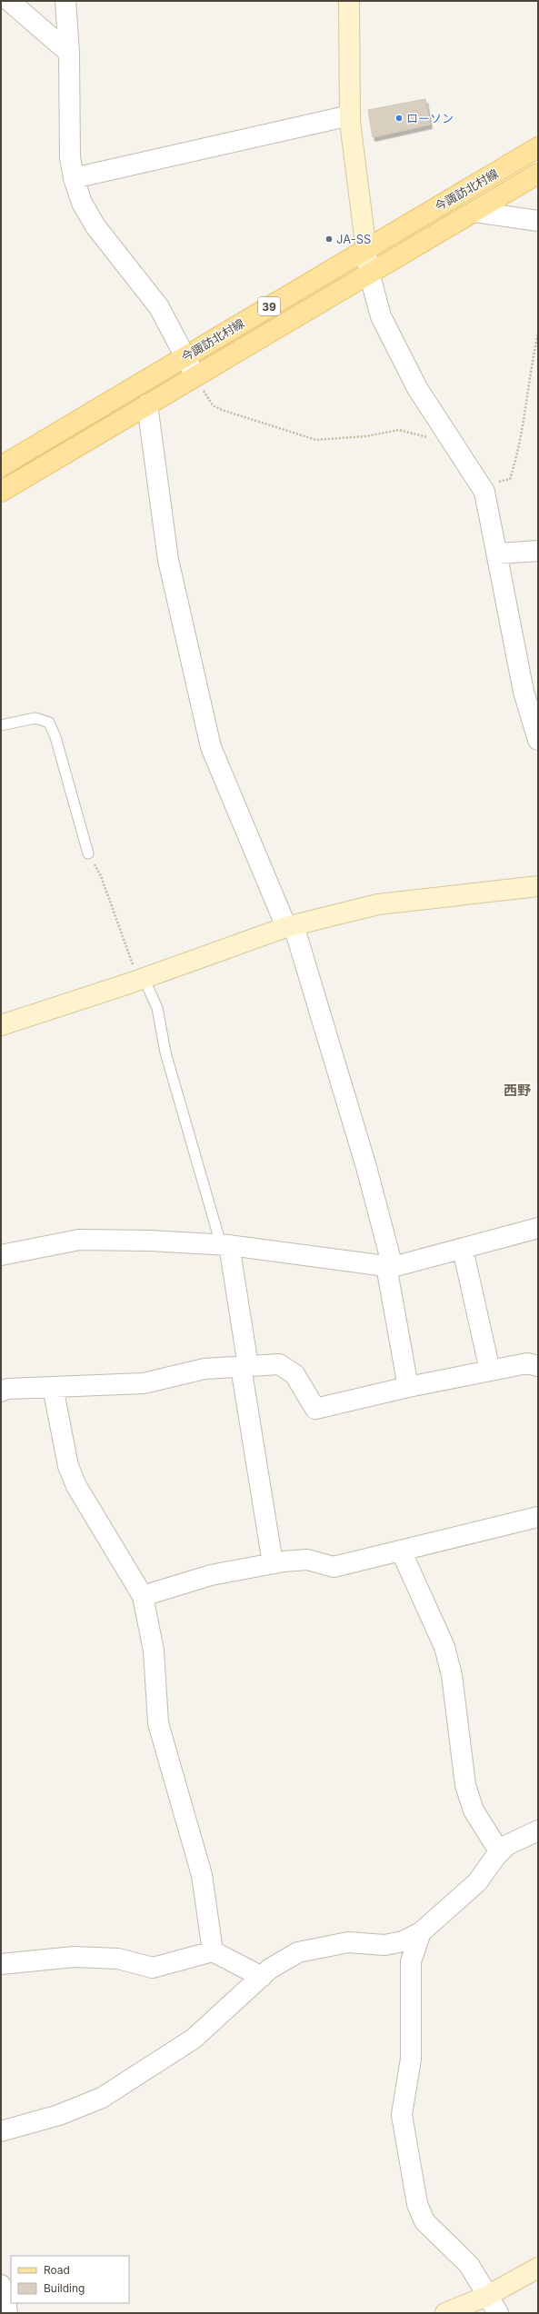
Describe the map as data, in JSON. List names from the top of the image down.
{
  "streets": {
    "main road": ["今諏訪北村線", "39"]
  },
  "districts": ["西野"],
  "places": ["ローソン", "JA-SS"],
  "legend": ["Road", "Building"]
}
